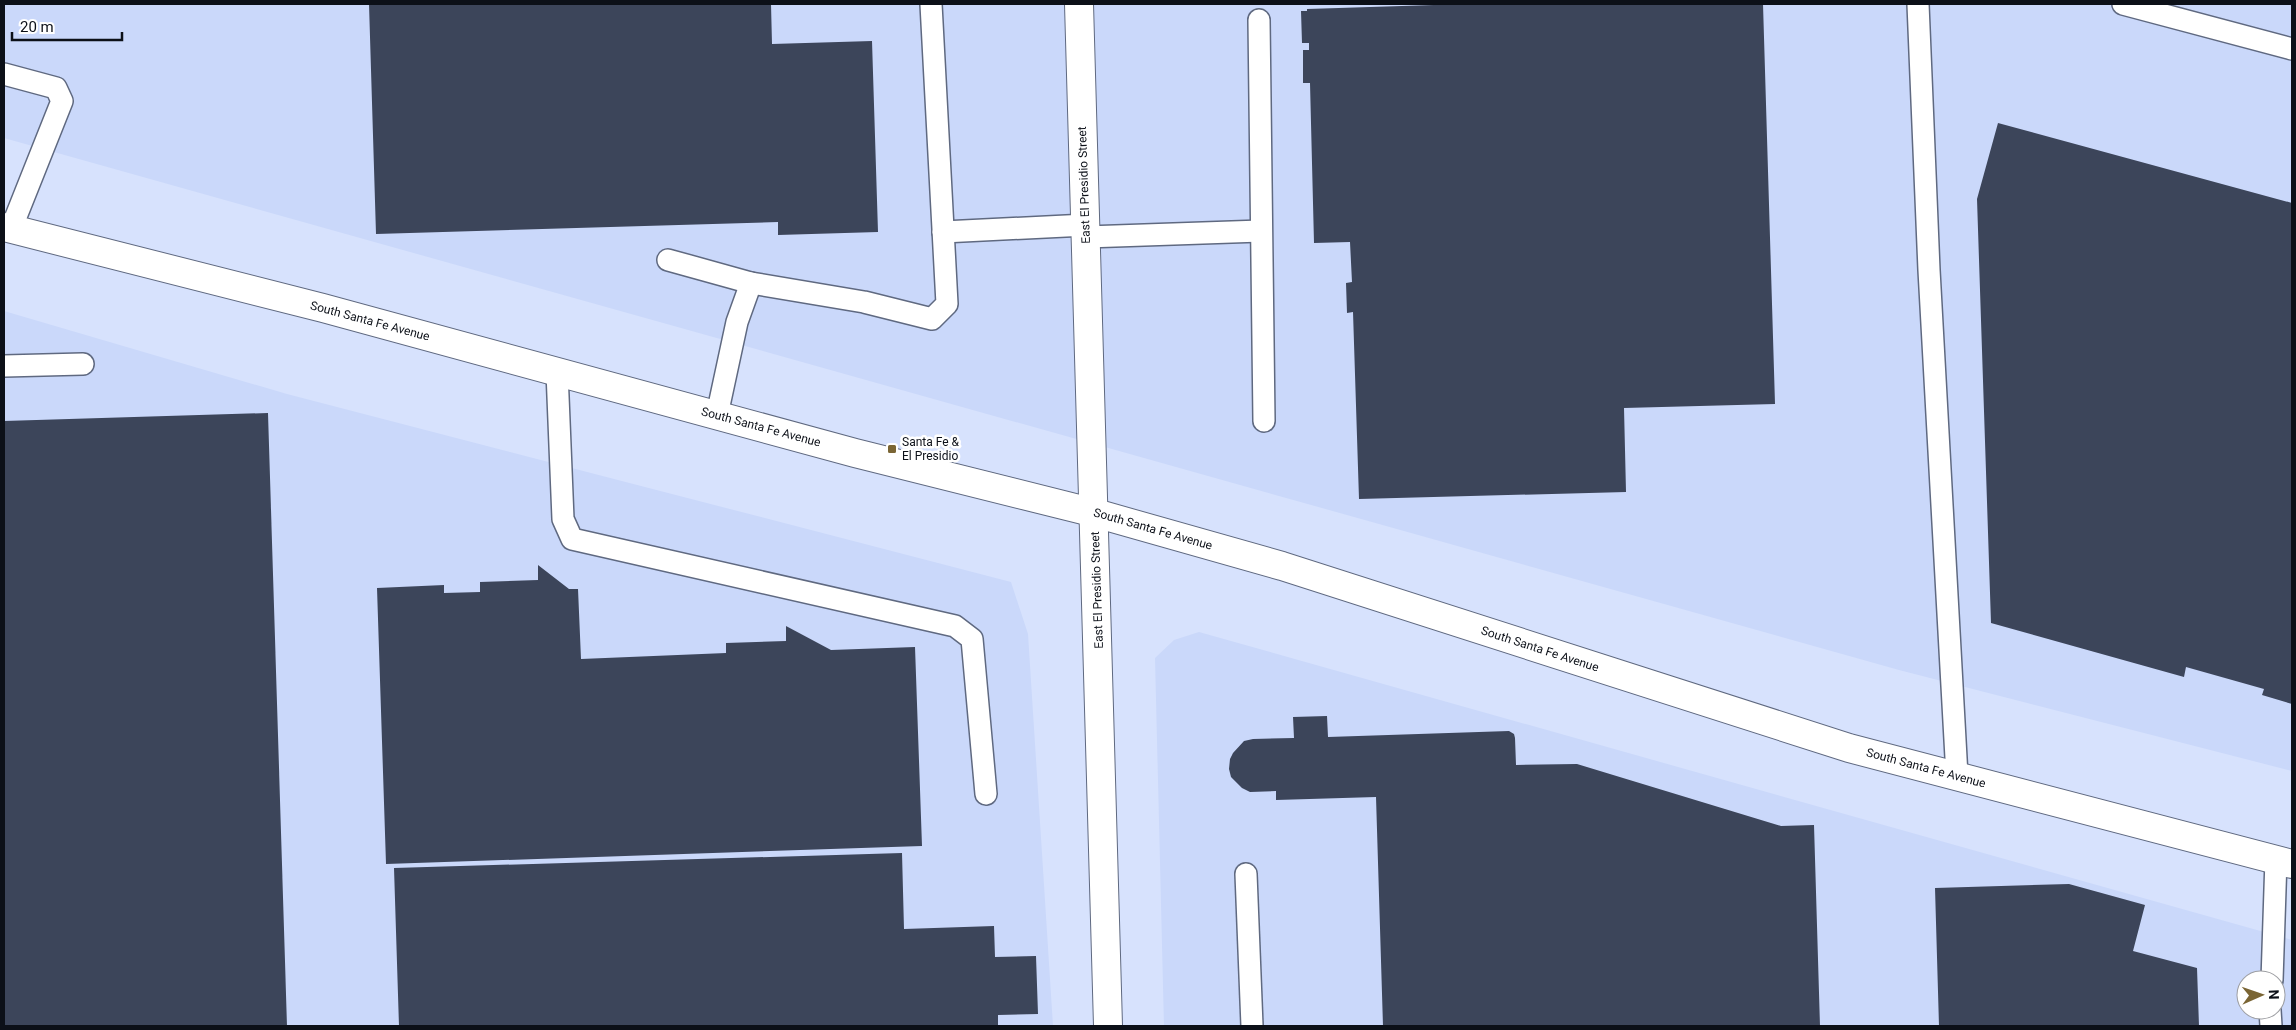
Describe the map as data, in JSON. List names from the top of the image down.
{
  "streets": {
    "main road": ["East El Presidio Street", "South Santa Fe Avenue"]
  },
  "crossings": [
    ["East El Presidio Street", "South Santa Fe Avenue"]
  ],
  "places": {
    "transit": ["Santa Fe & El Presidio"]
  },
  "scale_bar": "20 m",
  "north": "right"
}
